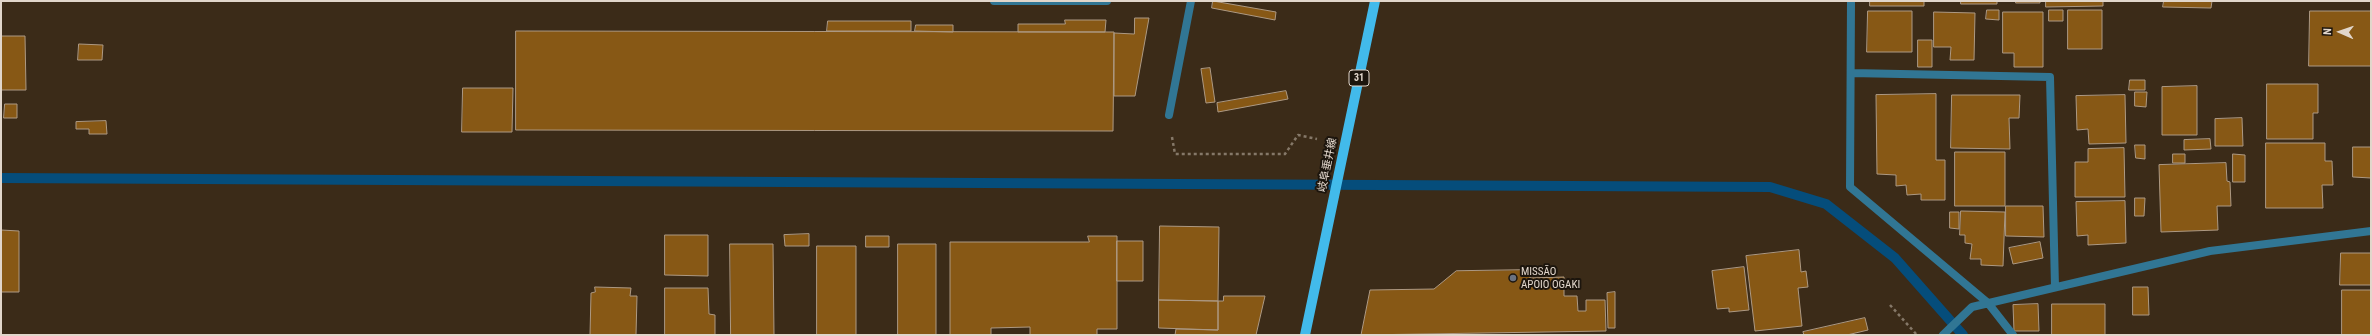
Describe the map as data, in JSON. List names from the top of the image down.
{
  "streets": {
    "main road": ["31", "岐阜垂井線"]
  },
  "places": ["MISSĀO APOIO OGAKI"],
  "north": "left"
}
